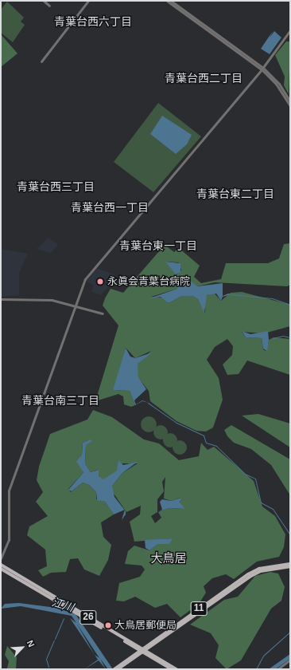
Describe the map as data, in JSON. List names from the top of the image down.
{
  "streets": {
    "main road": ["11", "26"]
  },
  "crossings": [
    ["11", "26"]
  ],
  "districts": [
    "青葉台西六丁目",
    "青葉台西二丁目",
    "青葉台西三丁目",
    "青葉台東二丁目",
    "青葉台西一丁目",
    "青葉台東一丁目",
    "青葉台南三丁目",
    "大鳥居"
  ],
  "water": ["江川"],
  "places": ["永眞会青葉台病院", "大鳥居郵便局"],
  "north": "top right"
}
